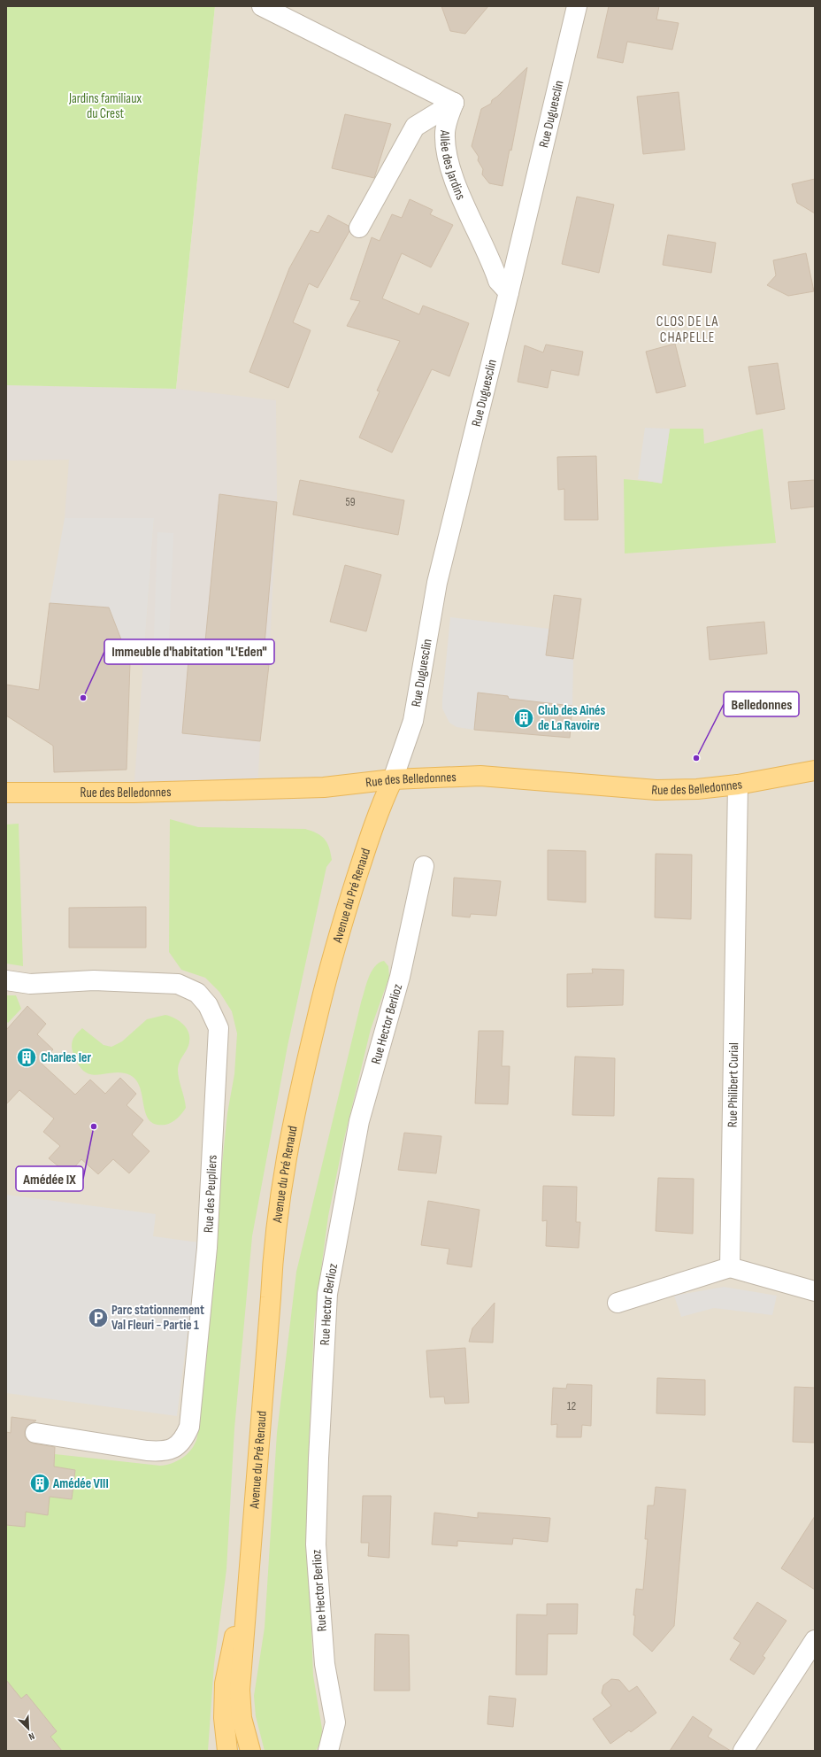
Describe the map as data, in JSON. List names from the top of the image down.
{
  "streets": {
    "main road": ["Rue des Belledonnes", "Avenue du Pré Renaud"],
    "street": [
      "Rue Duguesclin",
      "Allée des Jardins",
      "Rue Hector Berlioz",
      "Rue Philibert Curial",
      "Rue des Peupliers"
    ]
  },
  "crossings": [
    ["Rue Duguesclin", "Allée des Jardins"],
    ["Rue Duguesclin", "Rue des Belledonnes"],
    ["Rue Duguesclin", "Avenue du Pré Renaud"],
    ["Rue des Belledonnes", "Avenue du Pré Renaud"],
    ["Rue des Belledonnes", "Rue Philibert Curial"]
  ],
  "districts": ["CLOS DE LA CHAPELLE"],
  "parks": ["Jardins familiaux du Crest"],
  "places": {
    "other": ["Immeuble d'habitation \"L'Eden\"", "Belledonnes", "Amédée IX"],
    "building": ["Club des Ainés de La Ravoire", "Charles Ier", "Amédée VIII"],
    "parking": ["Parc stationnement Val Fleuri - Partie 1"]
  },
  "house_numbers": ["59", "12"],
  "north": "bottom right"
}
